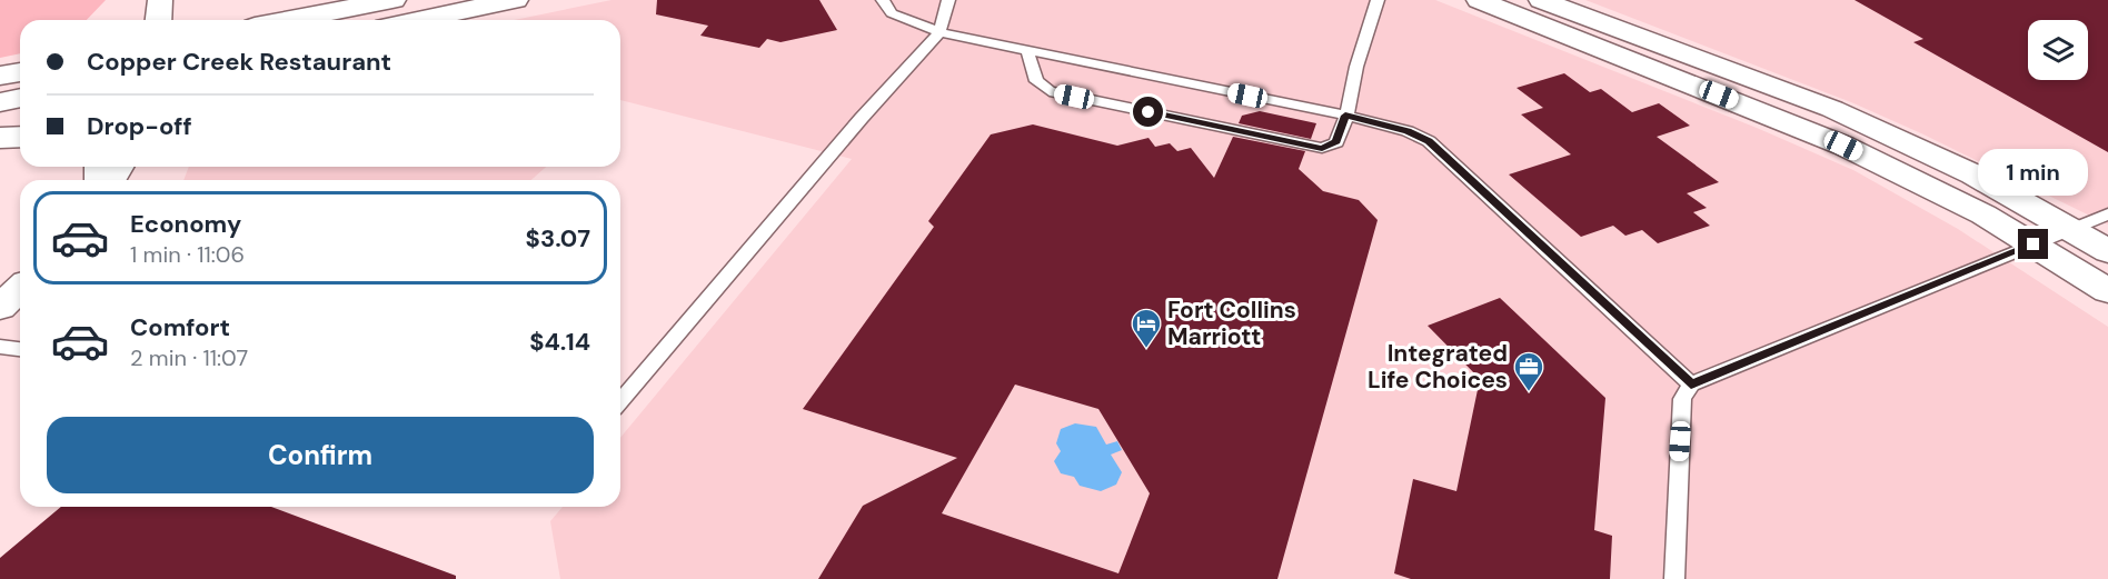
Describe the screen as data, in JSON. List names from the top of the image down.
{
  "places": {
    "hotel": ["Fort Collins Marriott"],
    "office": ["Integrated Life Choices"]
  },
  "page": {
    "banner": ["Copper Creek Restaurant", "Drop-off"],
    "bubble": "1 min",
    "list": [
      {
        "name": "Economy",
        "note": "1 min · 11:06",
        "value": "$3.07"
      },
      {
        "name": "Comfort",
        "note": "2 min · 11:07",
        "value": "$4.14"
      }
    ],
    "buttons": "Confirm"
  }
}
